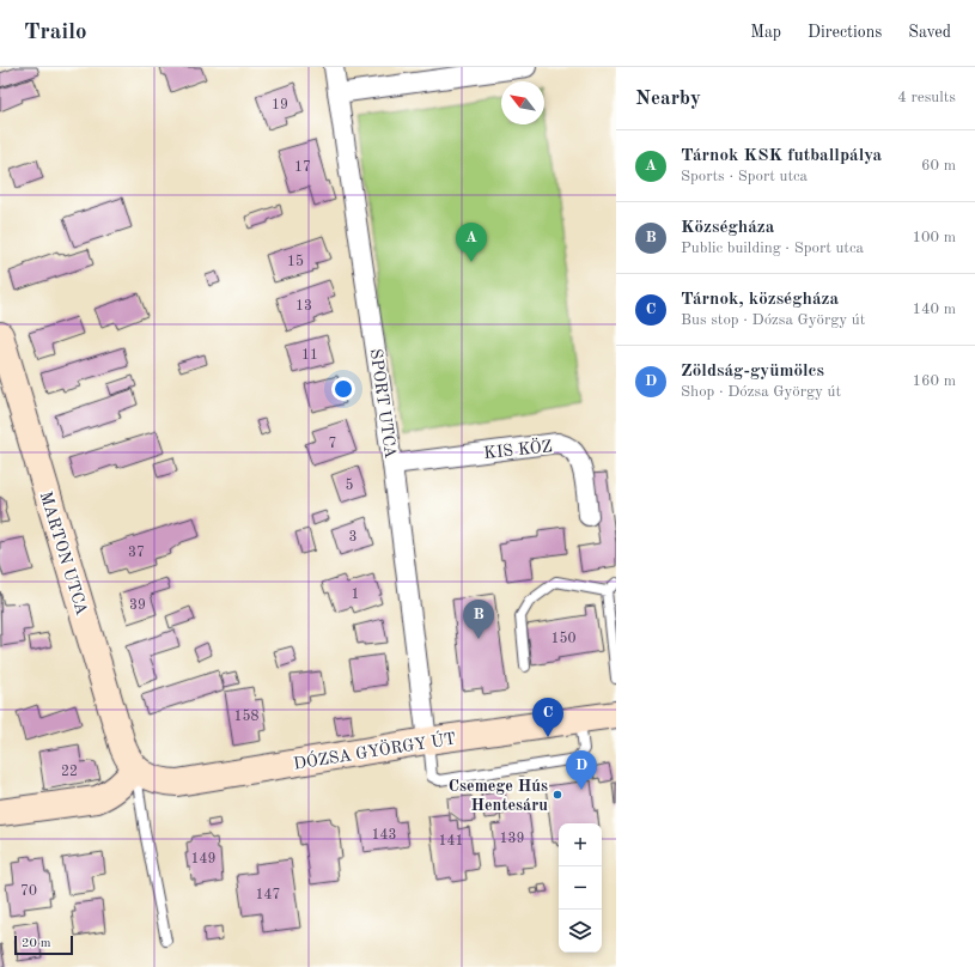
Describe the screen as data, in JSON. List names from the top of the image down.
{
  "streets": {
    "street": [
      "SPORT UTCA",
      "KIS KÖZ",
      "MARTON UTCA",
      "DÓZSA GYÖRGY ÚT"
    ]
  },
  "crossings": [
    ["SPORT UTCA", "KIS KÖZ"],
    ["SPORT UTCA", "DÓZSA GYÖRGY ÚT"],
    ["MARTON UTCA", "DÓZSA GYÖRGY ÚT"]
  ],
  "places": ["Csemege Hús Hentesáru"],
  "house_numbers": [
    "19",
    "17",
    "15",
    "13",
    "11",
    "7",
    "5",
    "3",
    "37",
    "1",
    "39",
    "150",
    "158",
    "22",
    "143",
    "139",
    "141",
    "149",
    "70",
    "147"
  ],
  "scale_bar": "20 m",
  "north": "top left",
  "page": {
    "header": "Trailo",
    "nav": ["Map", "Directions", "Saved"],
    "heading": ["Nearby", "4 results"],
    "list": [
      {
        "mark": "A",
        "name": "Tárnok KSK futballpálya",
        "note": "Sports · Sport utca",
        "value": "60 m"
      },
      {
        "mark": "B",
        "name": "Községháza",
        "note": "Public building · Sport utca",
        "value": "100 m"
      },
      {
        "mark": "C",
        "name": "Tárnok, községháza",
        "note": "Bus stop · Dózsa György út",
        "value": "140 m"
      },
      {
        "mark": "D",
        "name": "Zöldság-gyümölcs",
        "note": "Shop · Dózsa György út",
        "value": "160 m"
      }
    ],
    "pins": [
      "A",
      "B",
      "C",
      "D"
    ],
    "map_buttons": ["+", "−"],
    "scale": "20 m"
  }
}
